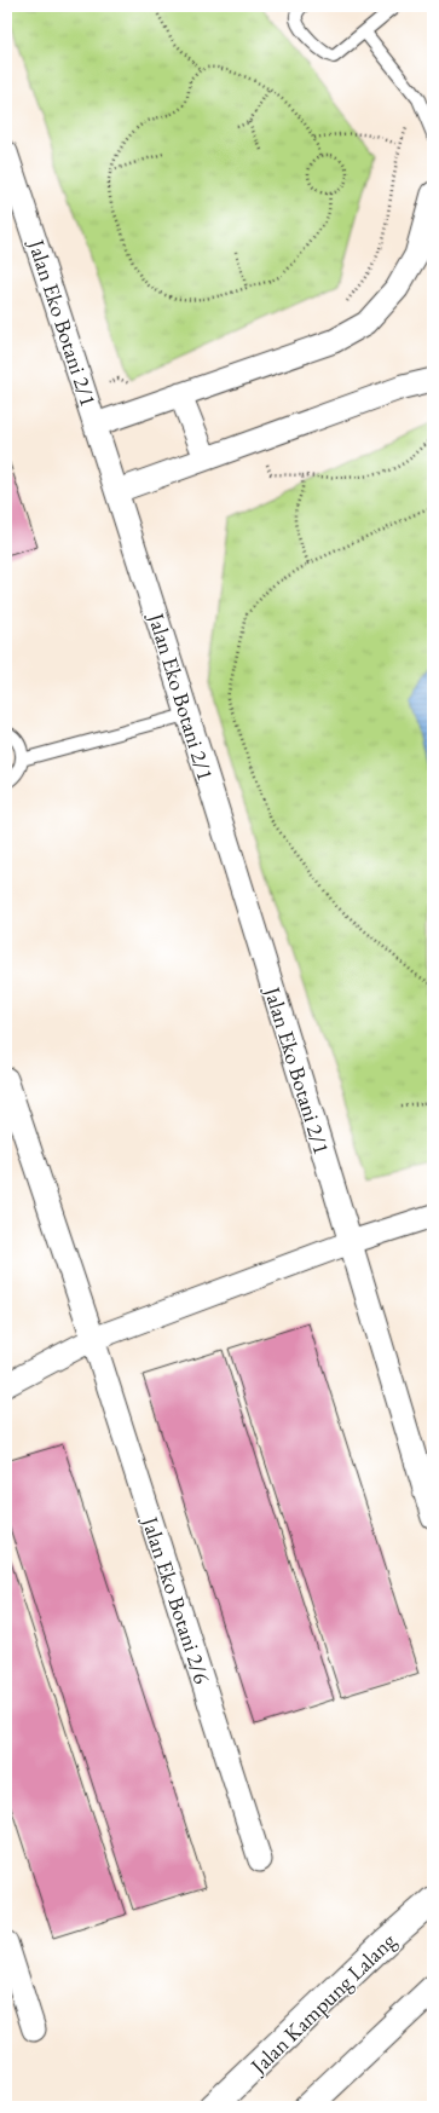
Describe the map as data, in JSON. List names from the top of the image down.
{
  "streets": {
    "main road": ["Jalan Kampung Lalang"],
    "street": ["Jalan Eko Botani 2/1", "Jalan Eko Botani 2/6"]
  }
}
